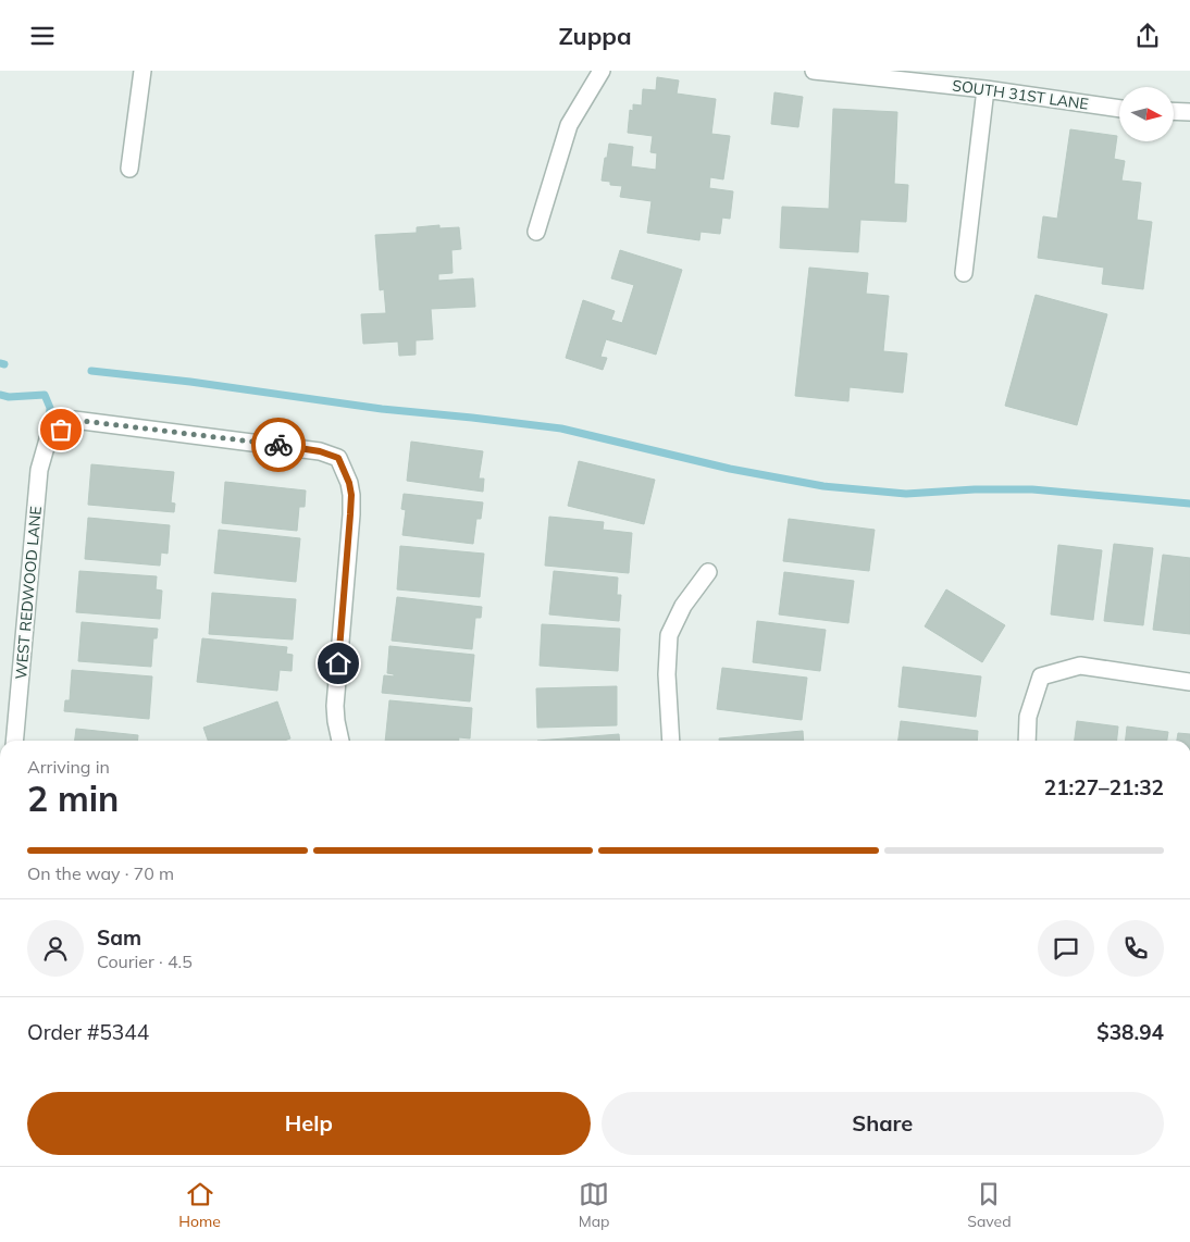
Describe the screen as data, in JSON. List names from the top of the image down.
{
  "streets": {
    "street": ["SOUTH 31ST LANE", "WEST REDWOOD LANE"]
  },
  "north": "right",
  "page": {
    "header": "Zuppa",
    "heading": ["2 min", "Arriving in", "21:27–21:32"],
    "panel": [
      "Sam",
      "Courier · 4.5",
      "Order #5344",
      "$38.94"
    ],
    "bar": "On the way · 70 m",
    "buttons": ["Help", "Share"],
    "tabs": ["Home", "Map", "Saved"]
  }
}
